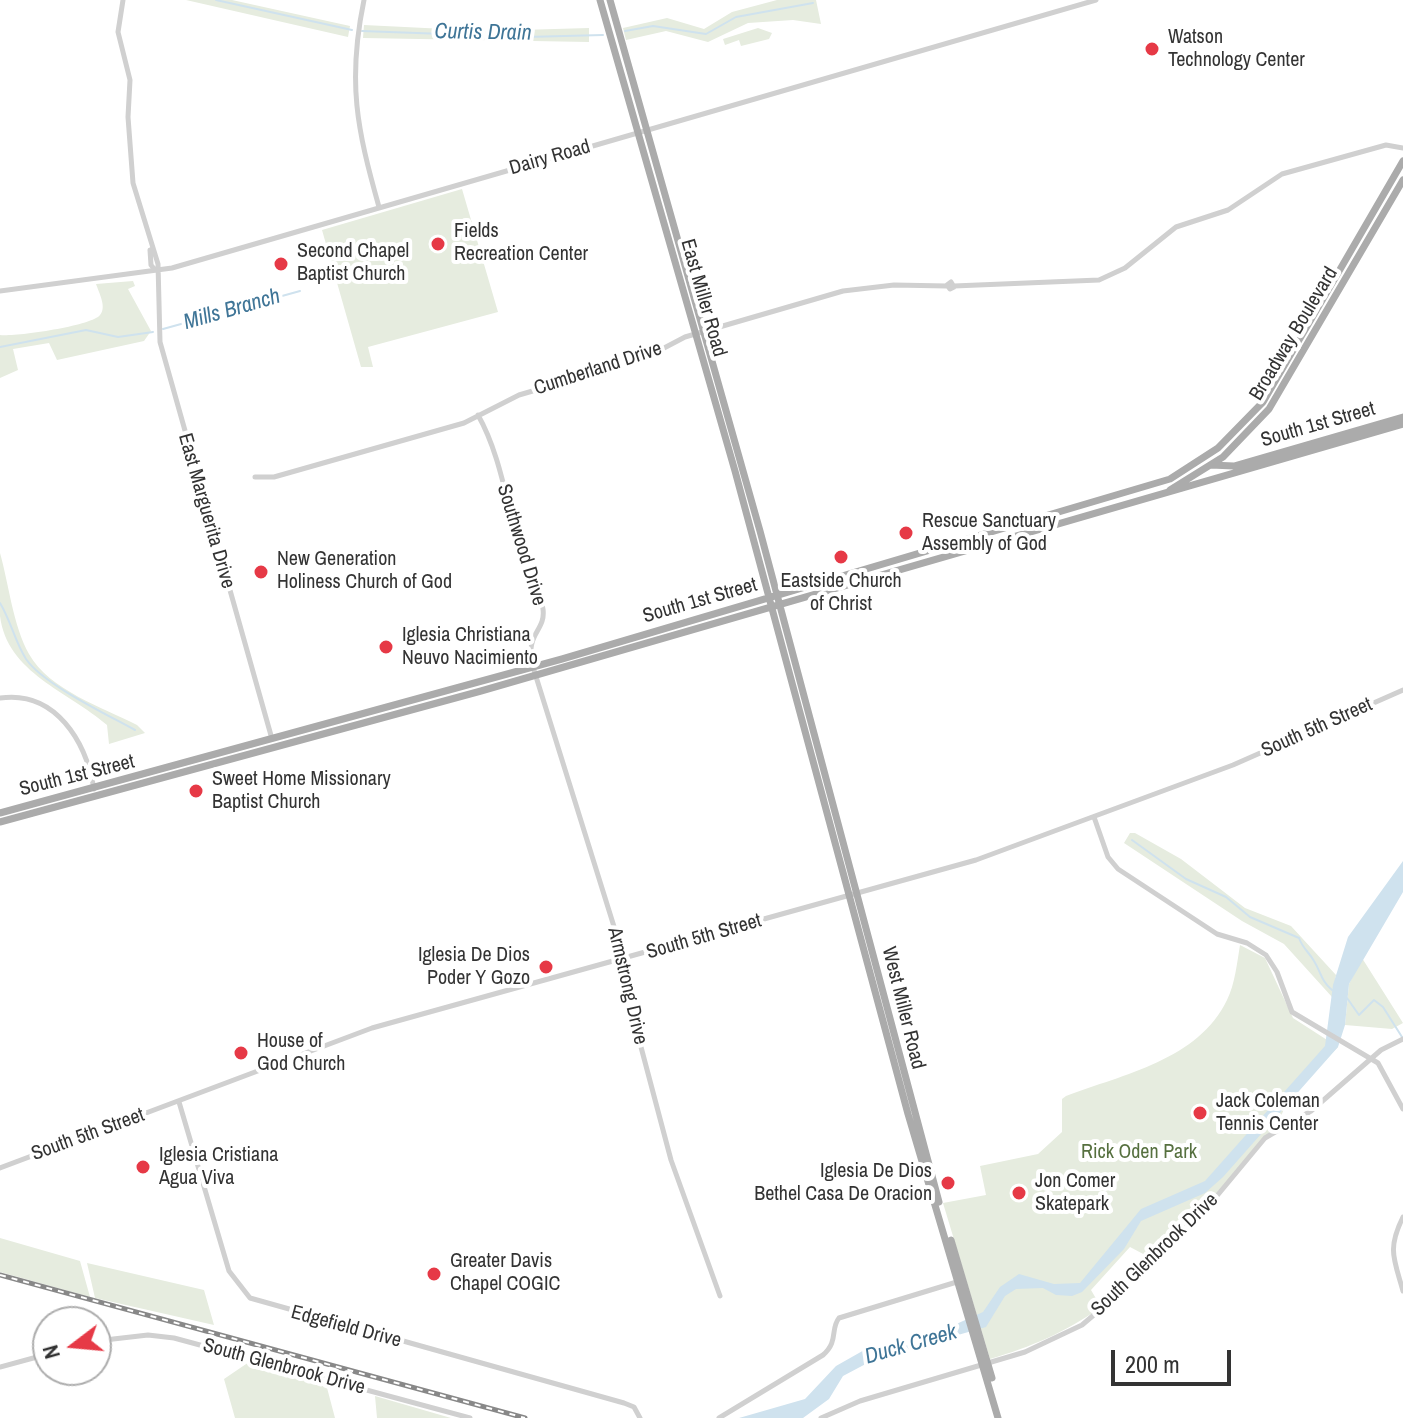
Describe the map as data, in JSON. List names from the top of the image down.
{
  "streets": {
    "main road": [
      "East Miller Road",
      "Broadway Boulevard",
      "South 1st Street",
      "West Miller Road"
    ],
    "street": [
      "Dairy Road",
      "Cumberland Drive",
      "East Marguerita Drive",
      "Southwood Drive",
      "South 5th Street",
      "Armstrong Drive",
      "South Glenbrook Drive",
      "Edgefield Drive"
    ]
  },
  "crossings": [
    ["Dairy Road", "East Miller Road"],
    ["Dairy Road", "East Marguerita Drive"],
    ["East Miller Road", "Cumberland Drive"],
    ["East Miller Road", "South 1st Street"],
    ["East Miller Road", "West Miller Road"],
    ["Broadway Boulevard", "South 1st Street"],
    ["Cumberland Drive", "Southwood Drive"],
    ["South 1st Street", "East Marguerita Drive"],
    ["South 1st Street", "Southwood Drive"],
    ["South 1st Street", "Armstrong Drive"],
    ["South 1st Street", "West Miller Road"],
    ["Southwood Drive", "Armstrong Drive"],
    ["South 5th Street", "Armstrong Drive"],
    ["South 5th Street", "West Miller Road"],
    ["South 5th Street", "Edgefield Drive"],
    ["West Miller Road", "South Glenbrook Drive"]
  ],
  "water": ["Curtis Drain", "Mills Branch", "Duck Creek"],
  "parks": ["Rick Oden Park"],
  "places": [
    "Watson Technology Center",
    "Fields Recreation Center",
    "Second Chapel Baptist Church",
    "Rescue Sanctuary Assembly of God",
    "Eastside Church of Christ",
    "New Generation Holiness Church of God",
    "Iglesia Christiana Neuvo Nacimiento",
    "Sweet Home Missionary Baptist Church",
    "Iglesia De Dios Poder Y Gozo",
    "House of God Church",
    "Jack Coleman Tennis Center",
    "Iglesia Cristiana Agua Viva",
    "Iglesia De Dios Bethel Casa De Oracion",
    "Jon Comer Skatepark",
    "Greater Davis Chapel COGIC"
  ],
  "scale_bar": "200 m",
  "north": "left"
}
